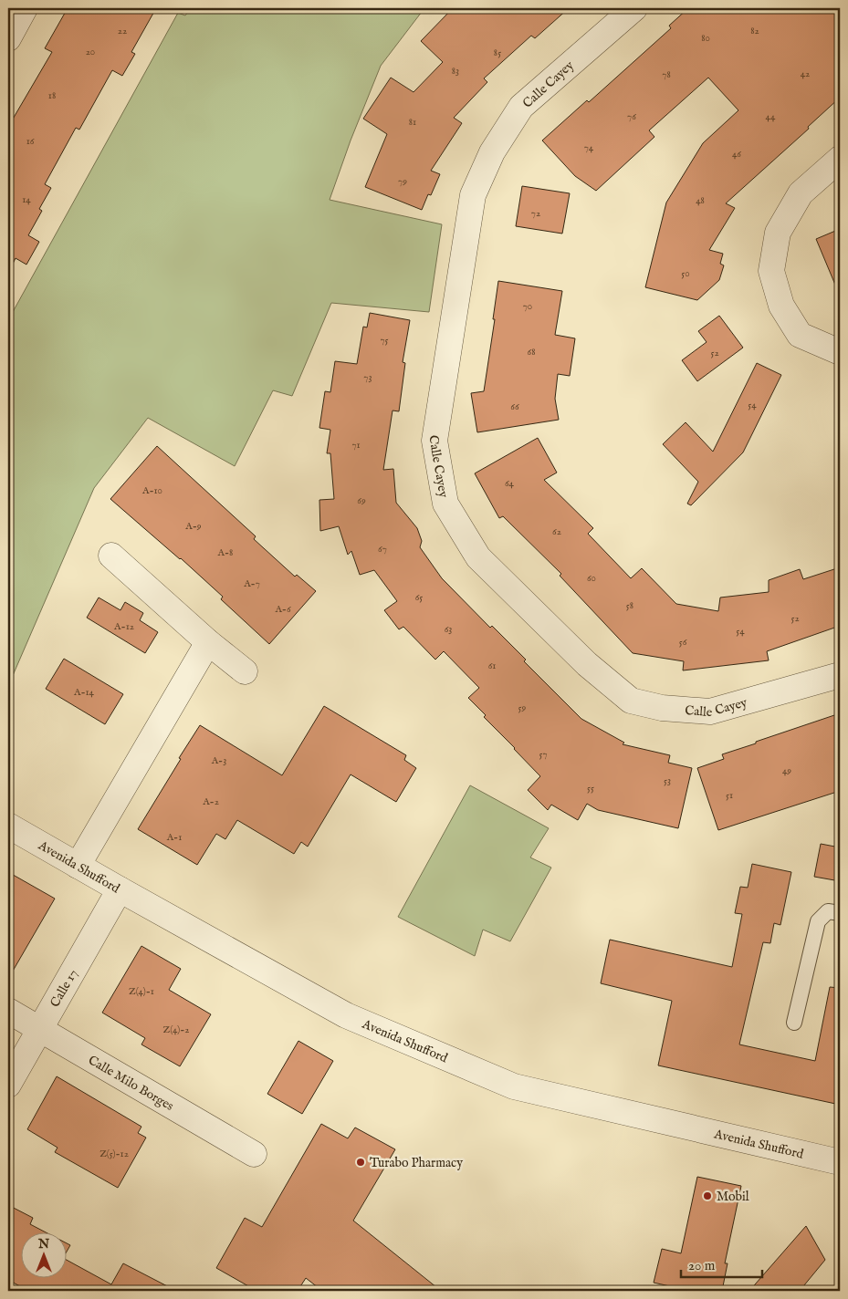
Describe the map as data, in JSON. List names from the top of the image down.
{
  "streets": {
    "street": [
      "Calle Cayey",
      "Avenida Shufford",
      "Calle 17",
      "Calle Milo Borges"
    ]
  },
  "crossings": [
    ["Avenida Shufford", "Calle 17"],
    ["Calle 17", "Calle Milo Borges"]
  ],
  "places": ["Turabo Pharmacy", "Mobil"],
  "house_numbers": [
    "22",
    "82",
    "80",
    "20",
    "85",
    "83",
    "42",
    "78",
    "18",
    "76",
    "44",
    "81",
    "16",
    "74",
    "46",
    "79",
    "14",
    "48",
    "72",
    "50",
    "70",
    "75",
    "68",
    "52",
    "73",
    "54",
    "66",
    "71",
    "64",
    "A-10",
    "69",
    "A-9",
    "62",
    "67",
    "A-8",
    "60",
    "A-7",
    "65",
    "58",
    "A-6",
    "52",
    "A-12",
    "63",
    "54",
    "56",
    "61",
    "A-14",
    "59",
    "57",
    "A-3",
    "49",
    "53",
    "55",
    "51",
    "A-2",
    "A-1",
    "Z(4)-1",
    "Z(4)-2",
    "Z(5)-12"
  ],
  "scale_bar": "20 m",
  "north": "top"
}
